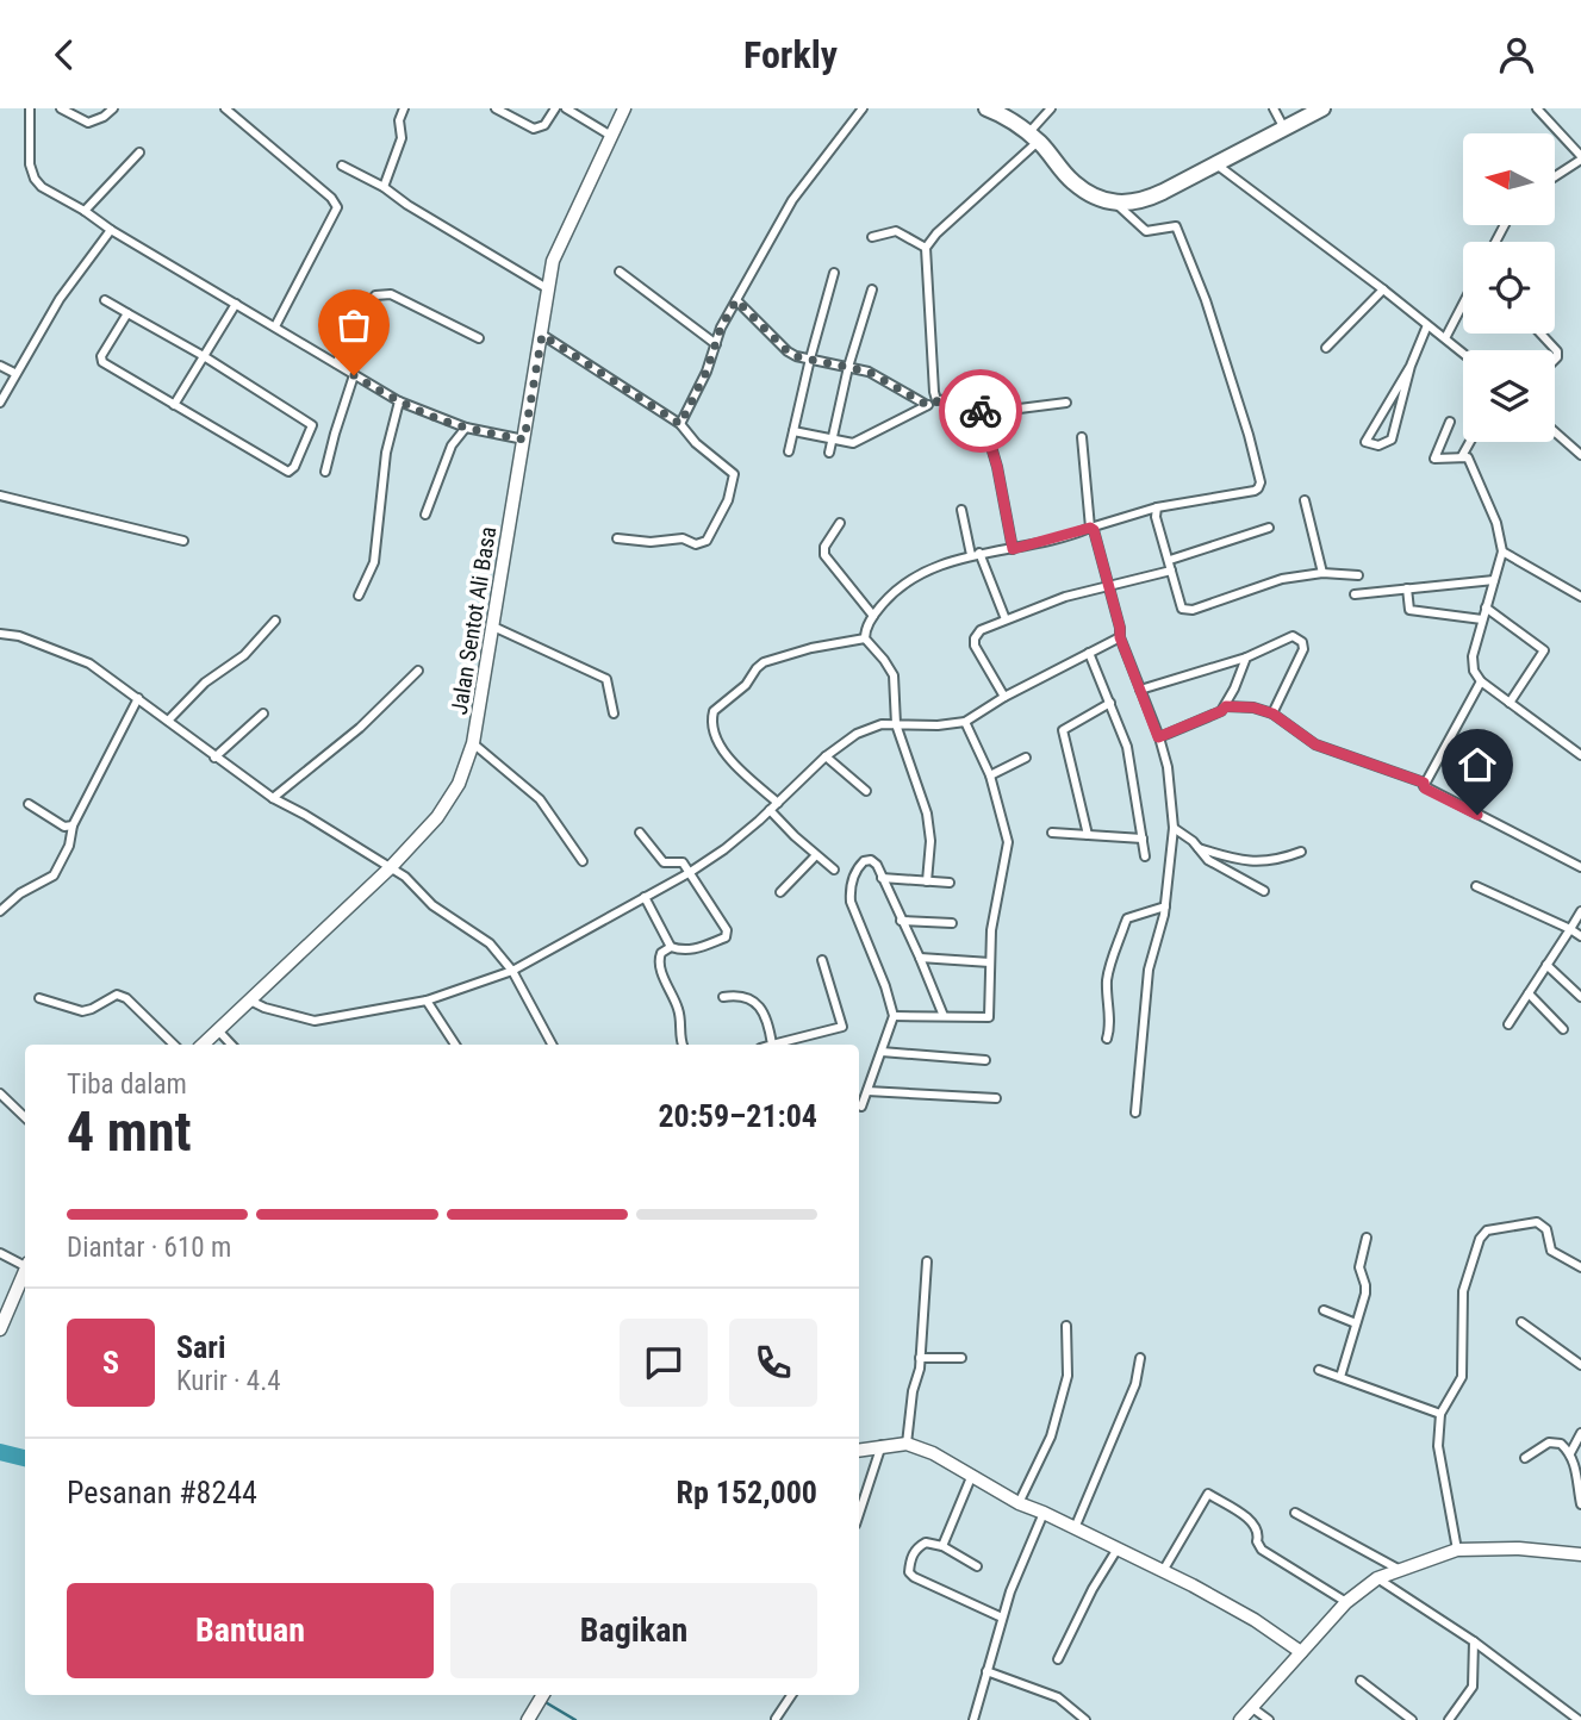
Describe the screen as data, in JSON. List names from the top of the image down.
{
  "streets": {
    "main road": ["Jalan Sentot Ali Basa"]
  },
  "north": "left",
  "page": {
    "header": "Forkly",
    "heading": ["4 mnt", "Tiba dalam", "20:59–21:04"],
    "panel": [
      "Sari",
      "Kurir · 4.4",
      "Pesanan #8244",
      "Rp 152,000"
    ],
    "bar": "Diantar · 610 m",
    "round": "S",
    "buttons": ["Bantuan", "Bagikan"]
  }
}
